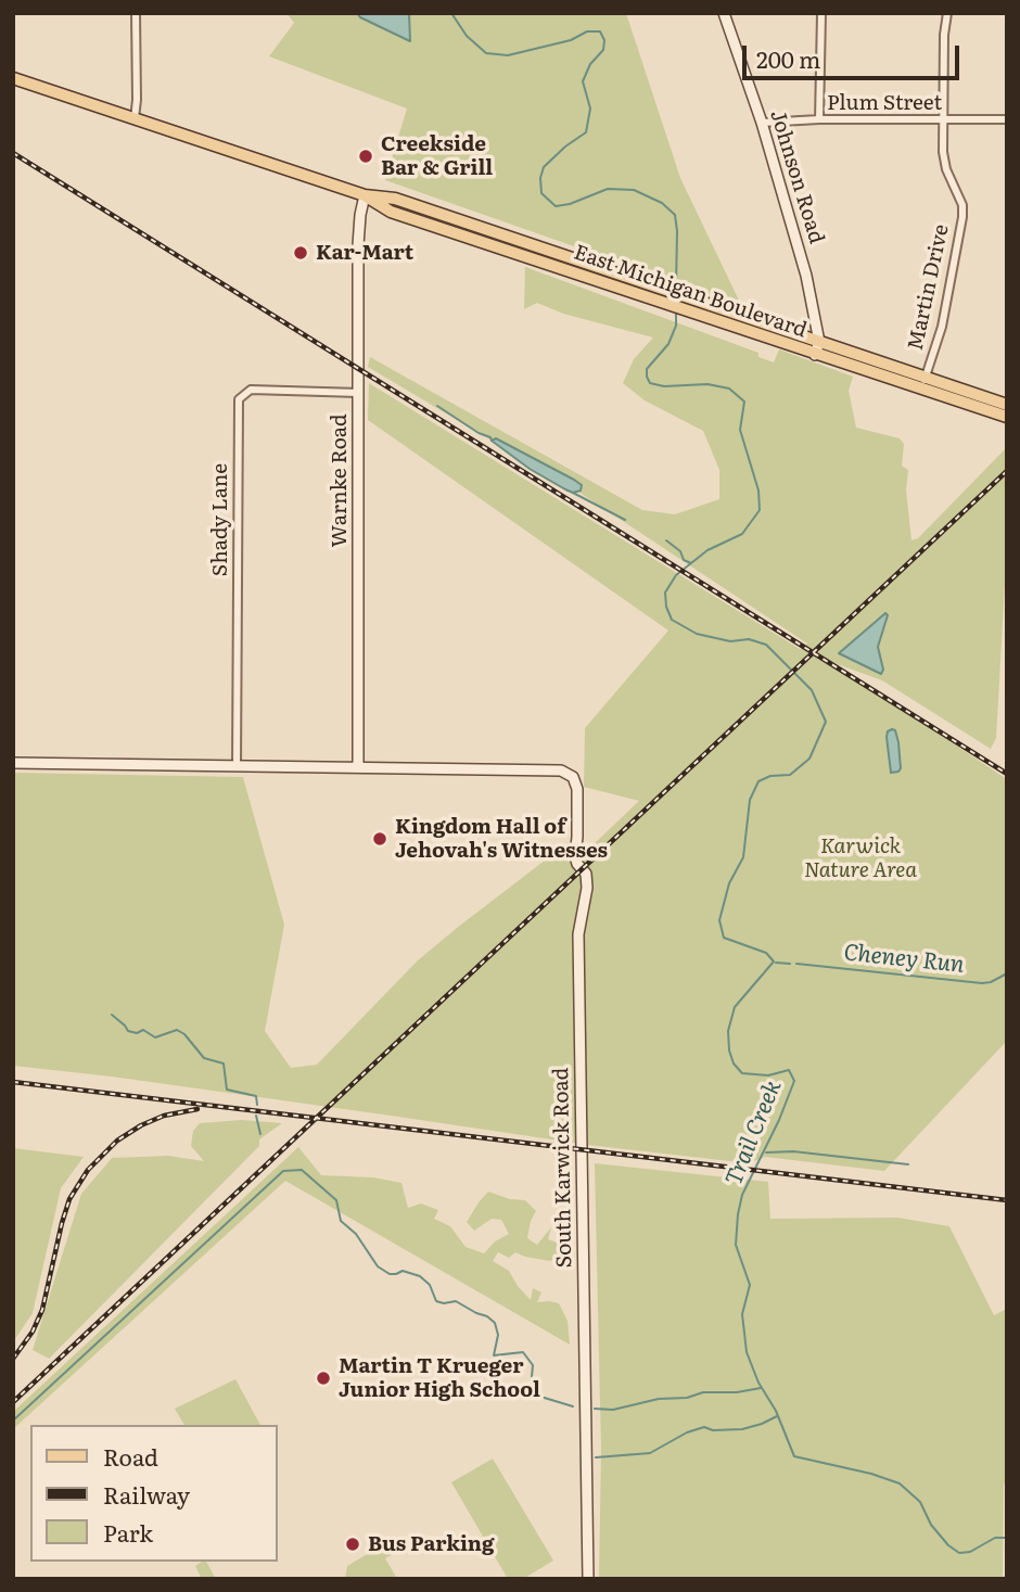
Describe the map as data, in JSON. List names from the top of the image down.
{
  "streets": {
    "main road": ["East Michigan Boulevard"],
    "street": [
      "Plum Street",
      "Johnson Road",
      "Martin Drive",
      "Warnke Road",
      "Shady Lane",
      "South Karwick Road"
    ]
  },
  "crossings": [
    ["Plum Street", "Johnson Road"],
    ["Plum Street", "Martin Drive"],
    ["Johnson Road", "East Michigan Boulevard"],
    ["Martin Drive", "East Michigan Boulevard"],
    ["East Michigan Boulevard", "Warnke Road"],
    ["Warnke Road", "Shady Lane"],
    ["Warnke Road", "South Karwick Road"]
  ],
  "water": ["Cheney Run", "Trail Creek"],
  "parks": ["Karwick Nature Area"],
  "places": [
    "Creekside Bar & Grill",
    "Kar-Mart",
    "Kingdom Hall of Jehovah's Witnesses",
    "Martin T Krueger Junior High School",
    "Bus Parking"
  ],
  "legend": ["Road", "Railway", "Park"],
  "scale_bar": "200 m"
}
